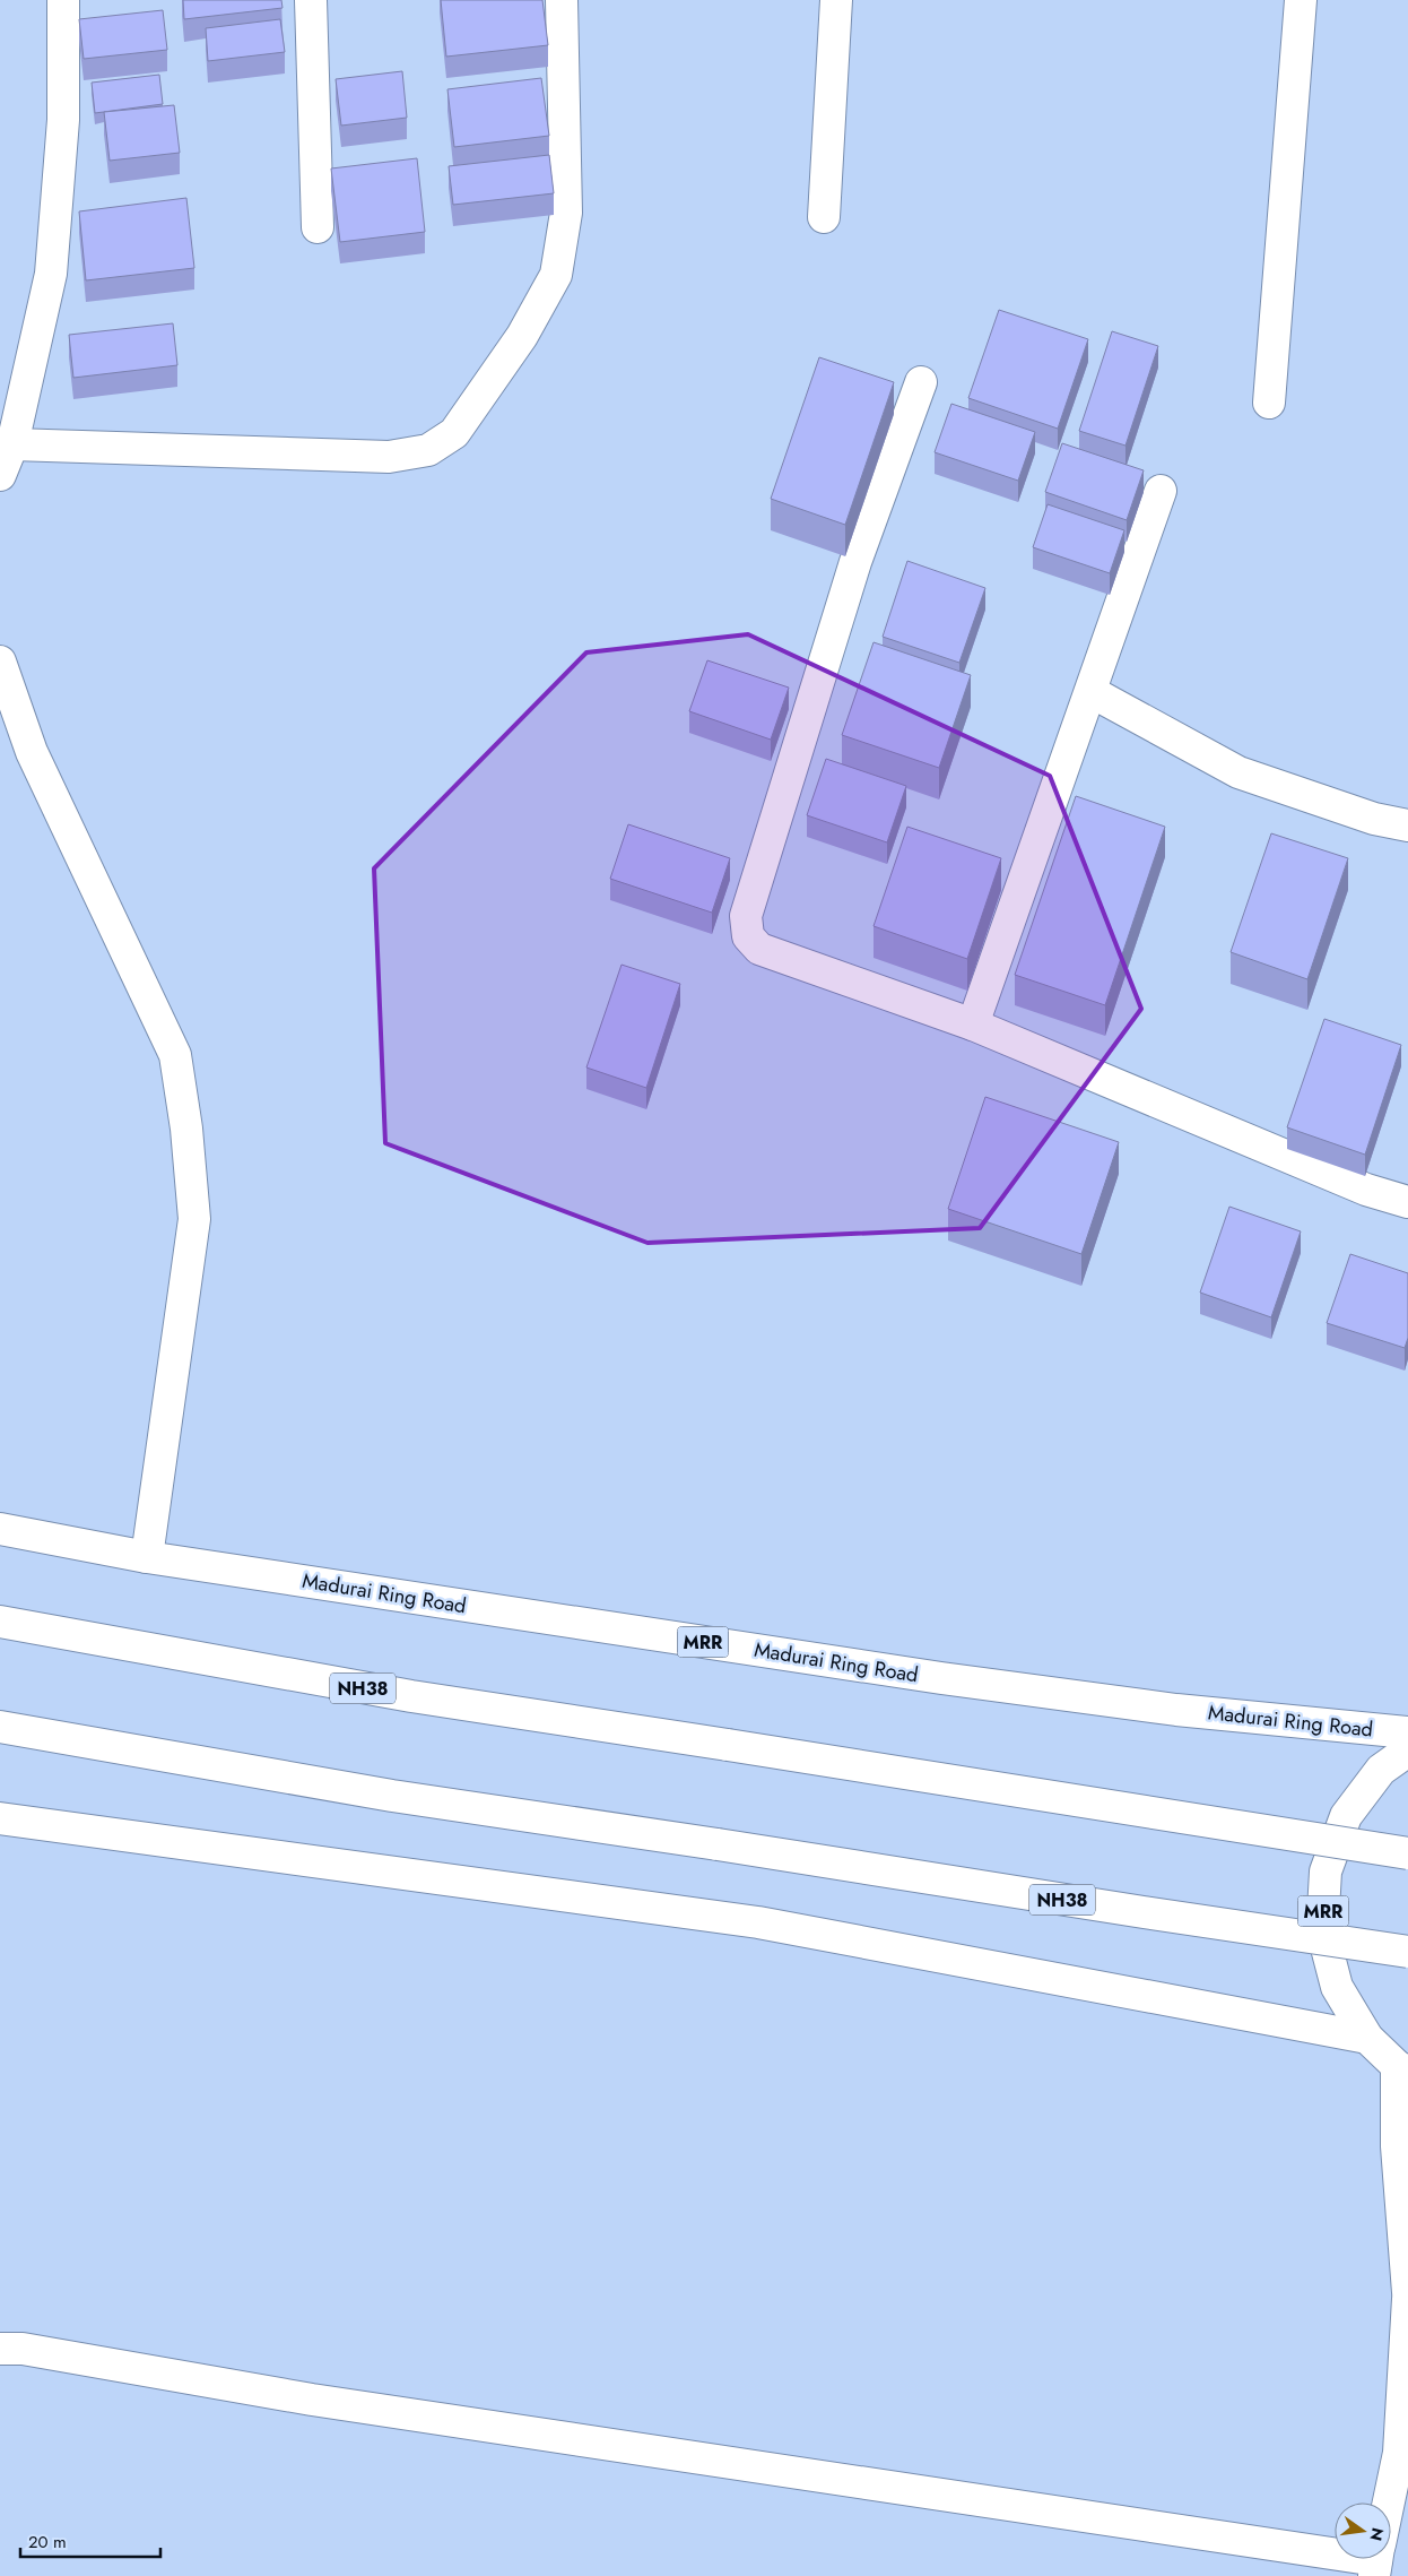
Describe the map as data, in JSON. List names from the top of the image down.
{
  "streets": {
    "main road": ["Madurai Ring Road", "MRR", "NH38"]
  },
  "scale_bar": "20 m",
  "north": "right"
}
